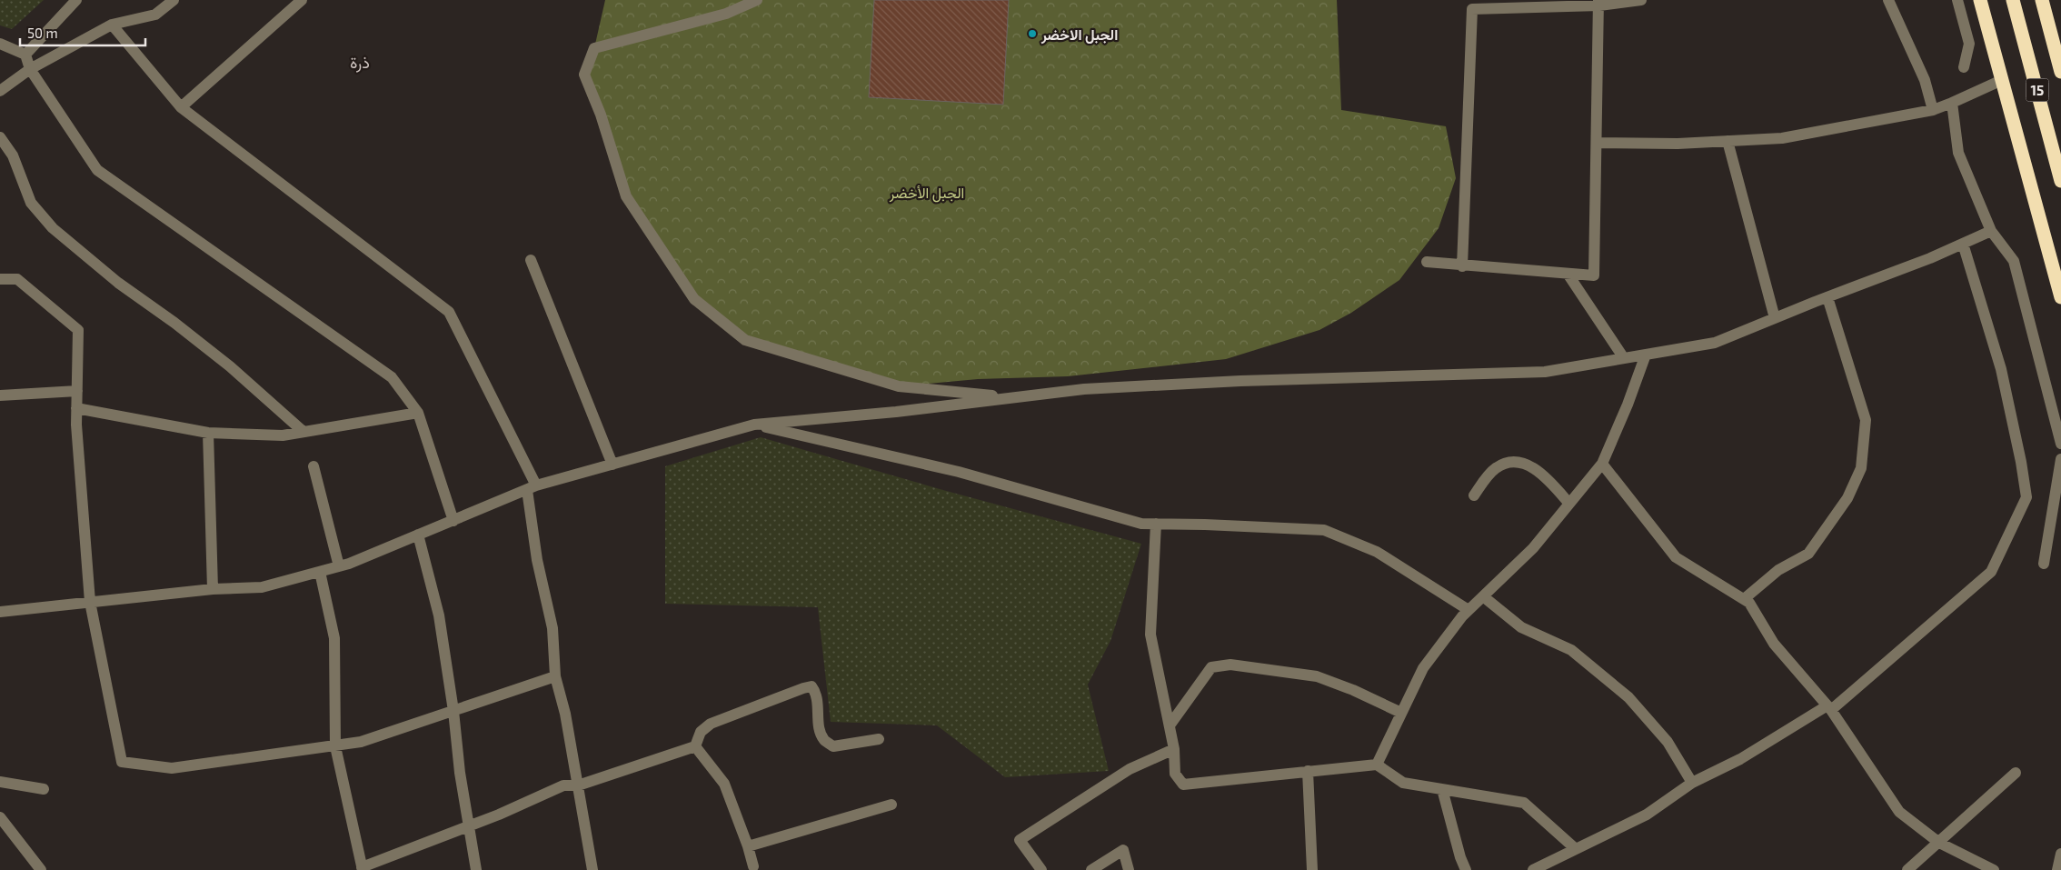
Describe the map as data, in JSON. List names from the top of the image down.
{
  "streets": {
    "highway": ["15"]
  },
  "districts": ["ذرة"],
  "parks": ["الجبل الأخضر"],
  "places": ["الجبل الاخضر"],
  "scale_bar": "50 m"
}
